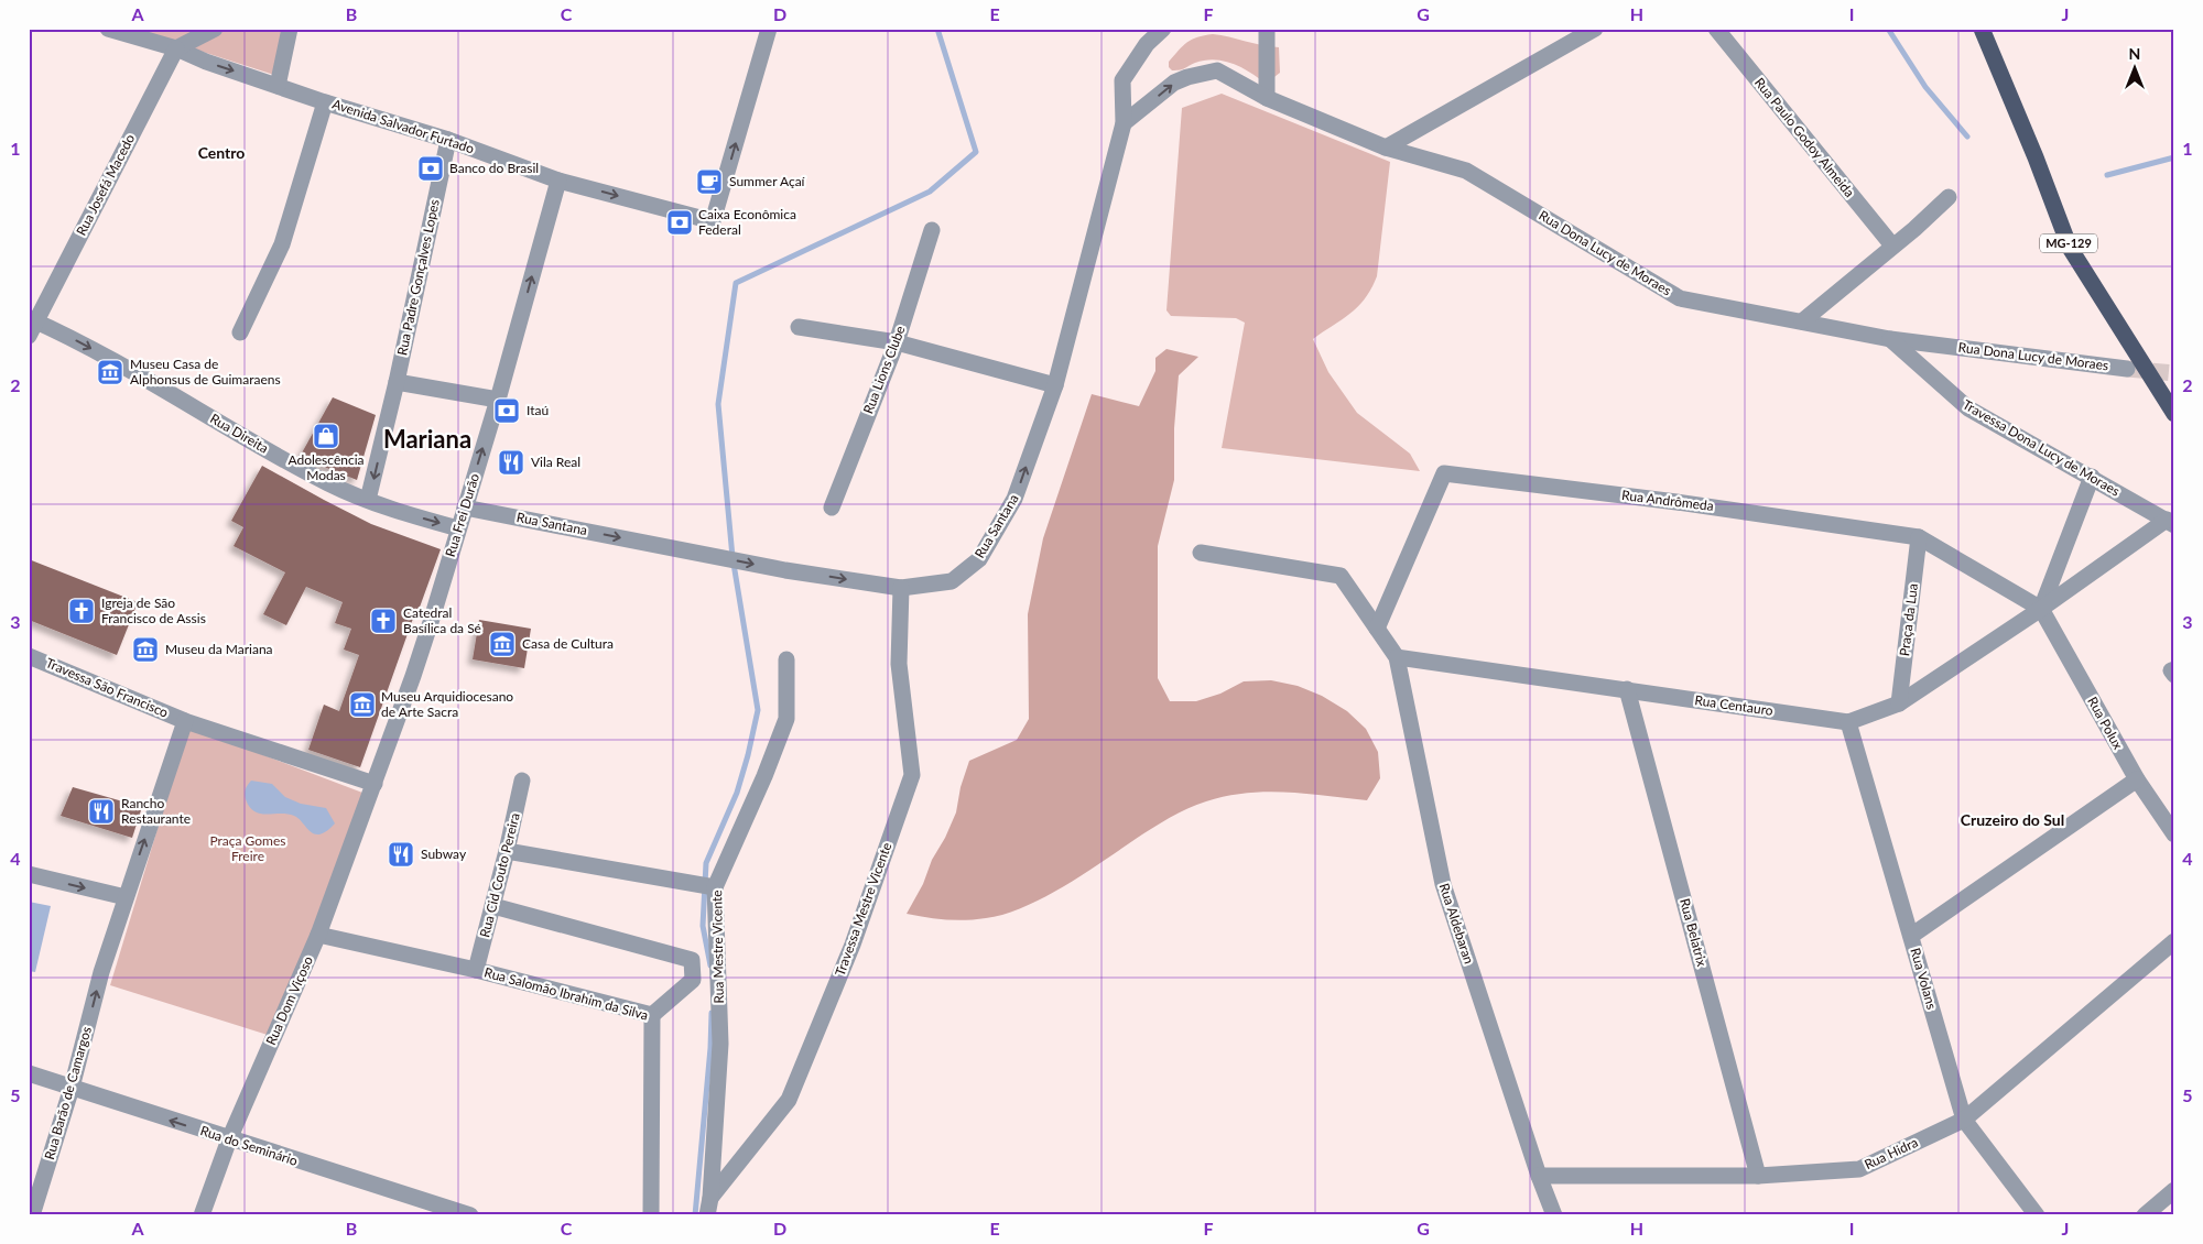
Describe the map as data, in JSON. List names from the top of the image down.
{
  "streets": {
    "main road": ["MG-129"],
    "street": [
      "Avenida Salvador Furtado",
      "Rua Paulo Godoy Almeida",
      "Rua Josefá Macedo",
      "Rua Dona Lucy de Moraes",
      "Rua Padre Gonçalves Lopes",
      "Rua Lions Clube",
      "Rua Direita",
      "Travessa Dona Lucy de Moraes",
      "Rua Andrômeda",
      "Rua Frei Durão",
      "Rua Santana",
      "Praça da Lua",
      "Travessa São Francisco",
      "Rua Centauro",
      "Rua Polux",
      "Rua Cid Couto Pereira",
      "Travessa Mestre Vicente",
      "Rua Aldebaran",
      "Rua Belatrix",
      "Rua Mestre Vicente",
      "Rua Volans",
      "Rua Salomão Ibrahim da Silva",
      "Rua Dom Viçoso",
      "Rua Barão de Camargos",
      "Rua do Seminário",
      "Rua Hidra"
    ]
  },
  "crossings": [
    ["Avenida Salvador Furtado", "Rua Josefá Macedo"],
    ["Avenida Salvador Furtado", "Rua Padre Gonçalves Lopes"],
    ["Avenida Salvador Furtado", "Rua Frei Durão"],
    ["Rua Josefá Macedo", "Rua Direita"],
    ["Rua Dona Lucy de Moraes", "Travessa Dona Lucy de Moraes"],
    ["Rua Dona Lucy de Moraes", "Rua Santana"],
    ["Rua Padre Gonçalves Lopes", "Rua Direita"],
    ["Rua Direita", "Rua Frei Durão"],
    ["Travessa Dona Lucy de Moraes", "Rua Centauro"],
    ["Rua Andrômeda", "Praça da Lua"],
    ["Rua Andrômeda", "Rua Centauro"],
    ["Rua Andrômeda", "Rua Polux"],
    ["Rua Andrômeda", "Rua Aldebaran"],
    ["Rua Frei Durão", "Rua Santana"],
    ["Rua Frei Durão", "Rua Dom Viçoso"],
    ["Rua Santana", "Travessa Mestre Vicente"],
    ["Praça da Lua", "Rua Centauro"],
    ["Rua Centauro", "Rua Polux"],
    ["Rua Centauro", "Rua Aldebaran"],
    ["Rua Centauro", "Rua Belatrix"],
    ["Rua Centauro", "Rua Volans"],
    ["Rua Cid Couto Pereira", "Rua Salomão Ibrahim da Silva"],
    ["Travessa Mestre Vicente", "Rua Mestre Vicente"],
    ["Rua Aldebaran", "Rua Hidra"],
    ["Rua Belatrix", "Rua Hidra"],
    ["Rua Volans", "Rua Hidra"],
    ["Rua Salomão Ibrahim da Silva", "Rua Dom Viçoso"],
    ["Rua Dom Viçoso", "Rua do Seminário"],
    ["Rua Barão de Camargos", "Rua do Seminário"]
  ],
  "one_way": [
    "Rua Direita",
    "Rua Frei Durão",
    "Rua Santana",
    "Rua Barão de Camargos",
    "Rua do Seminário"
  ],
  "districts": ["Centro", "Mariana", "Cruzeiro do Sul"],
  "parks": ["Praça Gomes Freire"],
  "places": {
    "bank": ["Banco do Brasil", "Caixa Econômica Federal", "Itaú"],
    "cafe": ["Summer Açaí"],
    "museum": [
      "Museu Casa de Alphonsus de Guimaraens",
      "Casa de Cultura",
      "Museu da Mariana",
      "Museu Arquidiocesano de Arte Sacra"
    ],
    "shop": ["Adolescência Modas"],
    "restaurant": ["Vila Real", "Rancho Restaurante", "Subway"],
    "church": ["Igreja de São Francisco de Assis", "Catedral Basílica da Sé"]
  },
  "north": "top",
  "grid": {
    "columns": [
      "A",
      "B",
      "C",
      "D",
      "E",
      "F",
      "G",
      "H",
      "I",
      "J"
    ],
    "rows": [
      "1",
      "2",
      "3",
      "4",
      "5"
    ]
  }
}
